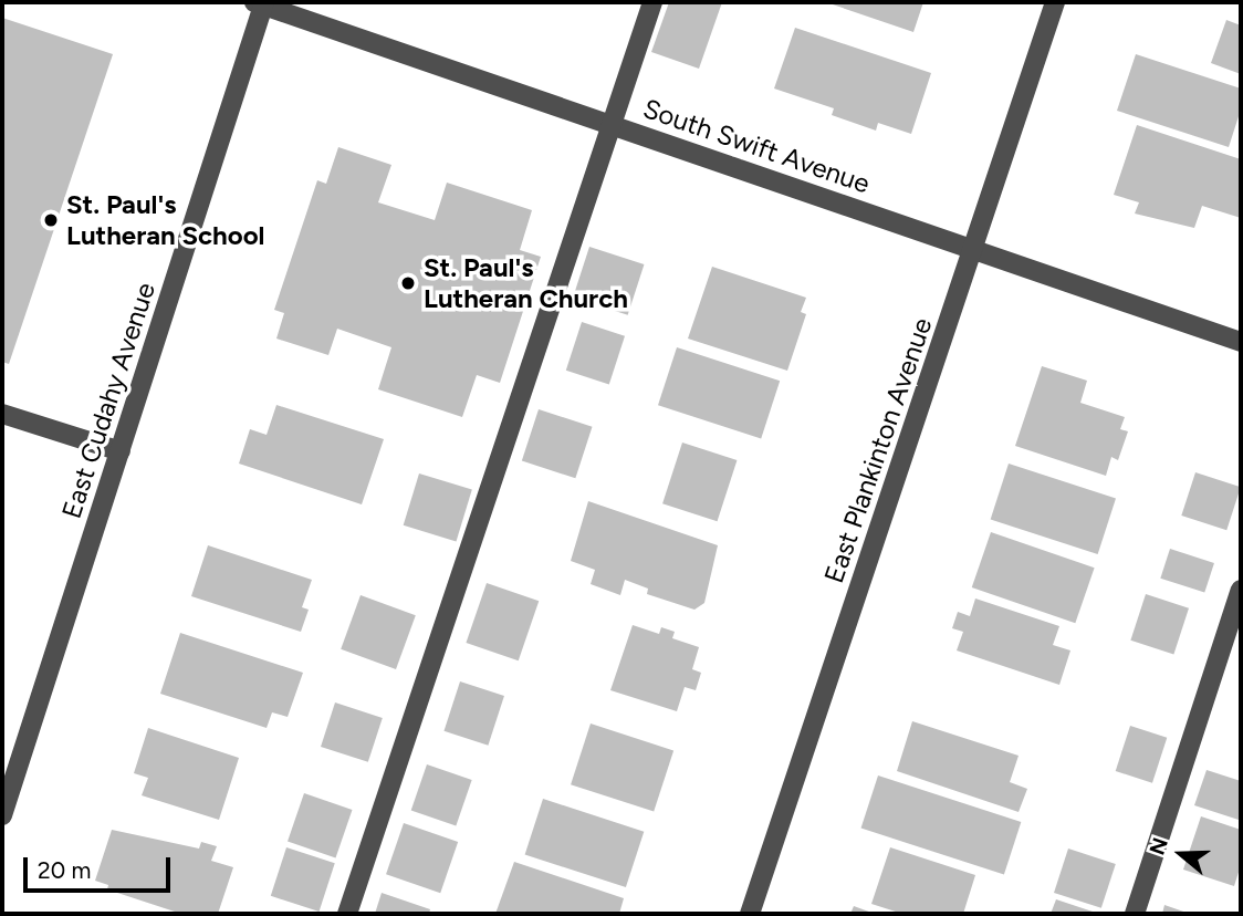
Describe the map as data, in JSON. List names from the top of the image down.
{
  "streets": {
    "street": ["South Swift Avenue", "East Cudahy Avenue", "East Plankinton Avenue"]
  },
  "crossings": [
    ["South Swift Avenue", "East Cudahy Avenue"],
    ["South Swift Avenue", "East Plankinton Avenue"]
  ],
  "places": ["St. Paul's Lutheran School", "St. Paul's Lutheran Church"],
  "scale_bar": "20 m",
  "north": "left"
}
